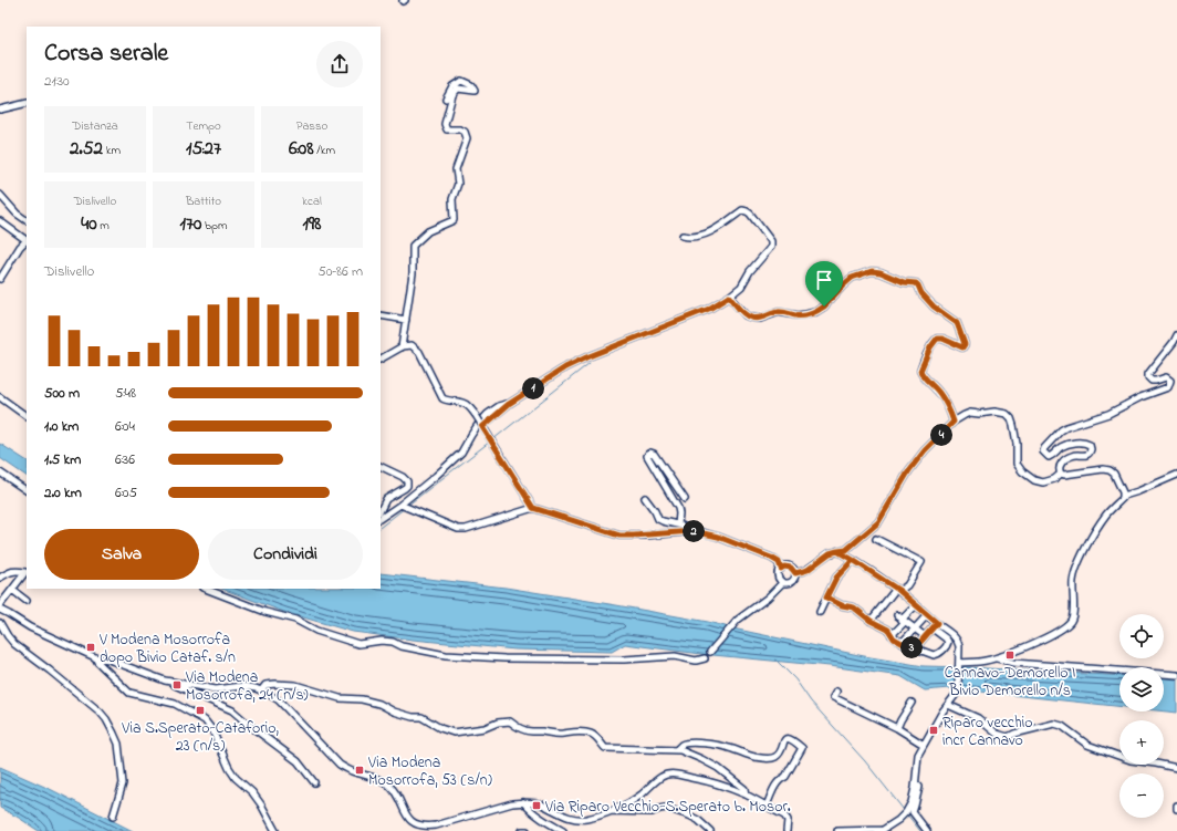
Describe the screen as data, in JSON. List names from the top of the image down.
{
  "places": {
    "transit": [
      "V Modena Mosorrofa dopo Bivio Cataf. s/n",
      "Cannavo-Demorello I Bivio Demorello n/s",
      "Via Modena Mosorrofa, 24 (n/s)",
      "Via S.Sperato-Cataforio, 23 (n/s)",
      "Riparo vecchio incr Cannavo",
      "Via Modena Mosorrofa, 53 (s/n)",
      "Via Riparo Vecchio-S.Sperato b. Mosor."
    ]
  },
  "page": {
    "heading": ["Corsa serale", "21:30"],
    "stats": [
      ["Distanza", "2.52 km"],
      ["Tempo", "15:27"],
      ["Passo", "6:08 /km"],
      ["Dislivello", "40 m"],
      ["Battito", "170 bpm"],
      ["kcal", "198"]
    ],
    "chart": ["Dislivello", "50–86 m"],
    "list": [
      {
        "name": "500 m",
        "note": "5:48"
      },
      {
        "name": "1.0 km",
        "note": "6:04"
      },
      {
        "name": "1.5 km",
        "note": "6:36"
      },
      {
        "name": "2.0 km",
        "note": "6:05"
      }
    ],
    "pins": [
      "1",
      "4",
      "2",
      "3"
    ],
    "buttons": ["Salva", "Condividi"],
    "map_buttons": ["+", "−"]
  }
}
